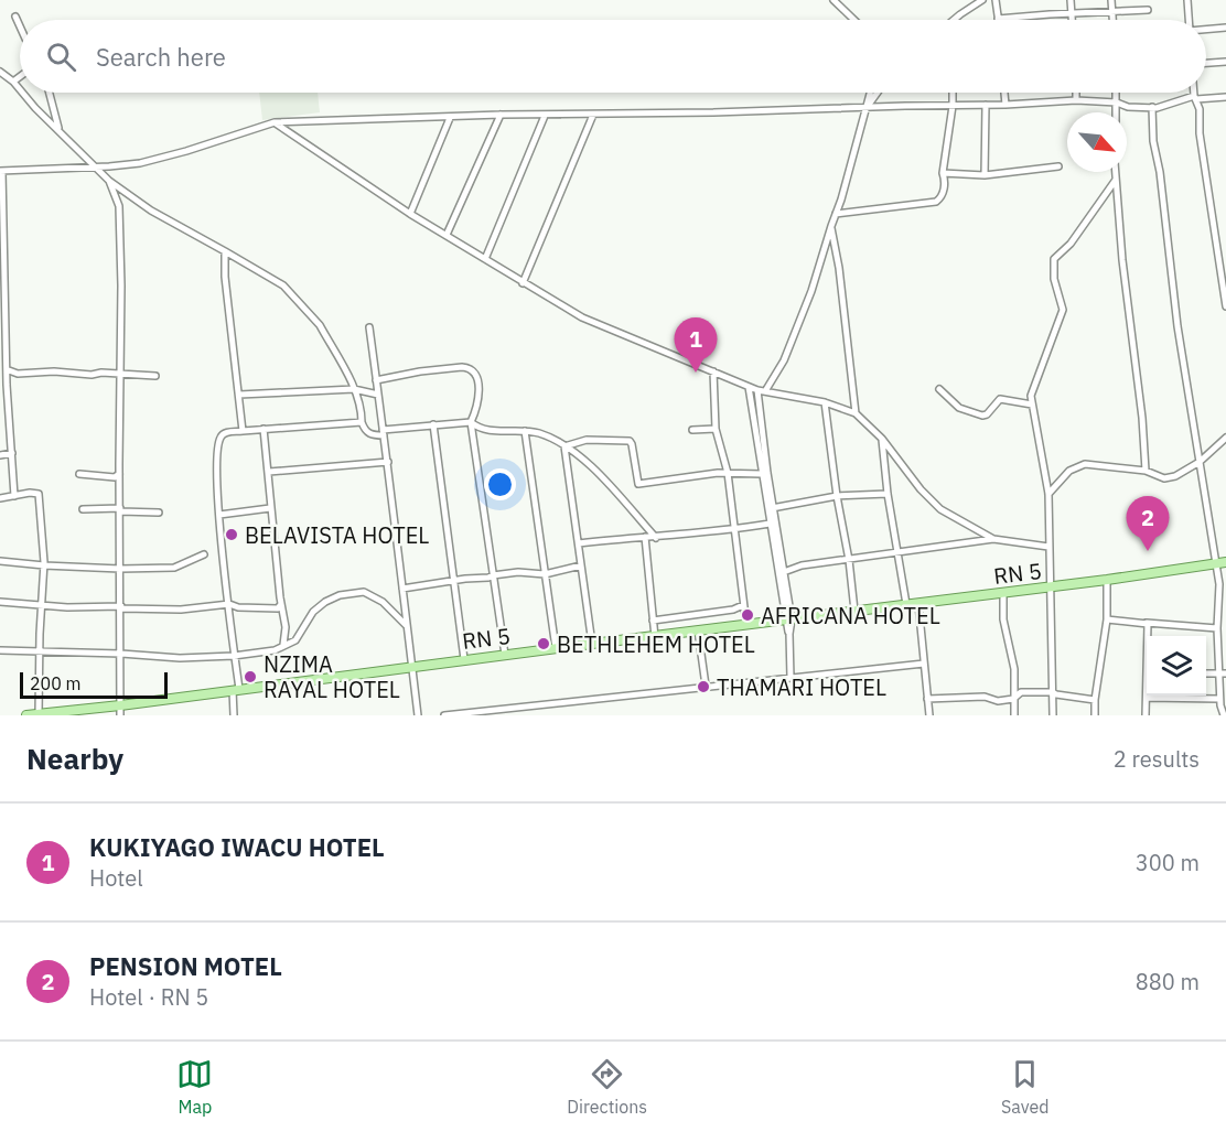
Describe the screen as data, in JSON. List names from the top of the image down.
{
  "streets": {
    "main road": ["RN 5"]
  },
  "places": [
    "BELAVISTA HOTEL",
    "AFRICANA HOTEL",
    "BETHLEHEM HOTEL",
    "NZIMA RAYAL HOTEL",
    "THAMARI HOTEL"
  ],
  "scale_bar": "200 m",
  "north": "bottom right",
  "page": {
    "search": "Search here",
    "pins": ["1", "2"],
    "scale": "200 m",
    "heading": ["Nearby", "2 results"],
    "list": [
      {
        "mark": "1",
        "name": "KUKIYAGO IWACU HOTEL",
        "note": "Hotel",
        "value": "300 m"
      },
      {
        "mark": "2",
        "name": "PENSION MOTEL",
        "note": "Hotel · RN 5",
        "value": "880 m"
      }
    ],
    "nav": ["Map", "Directions", "Saved"]
  }
}
